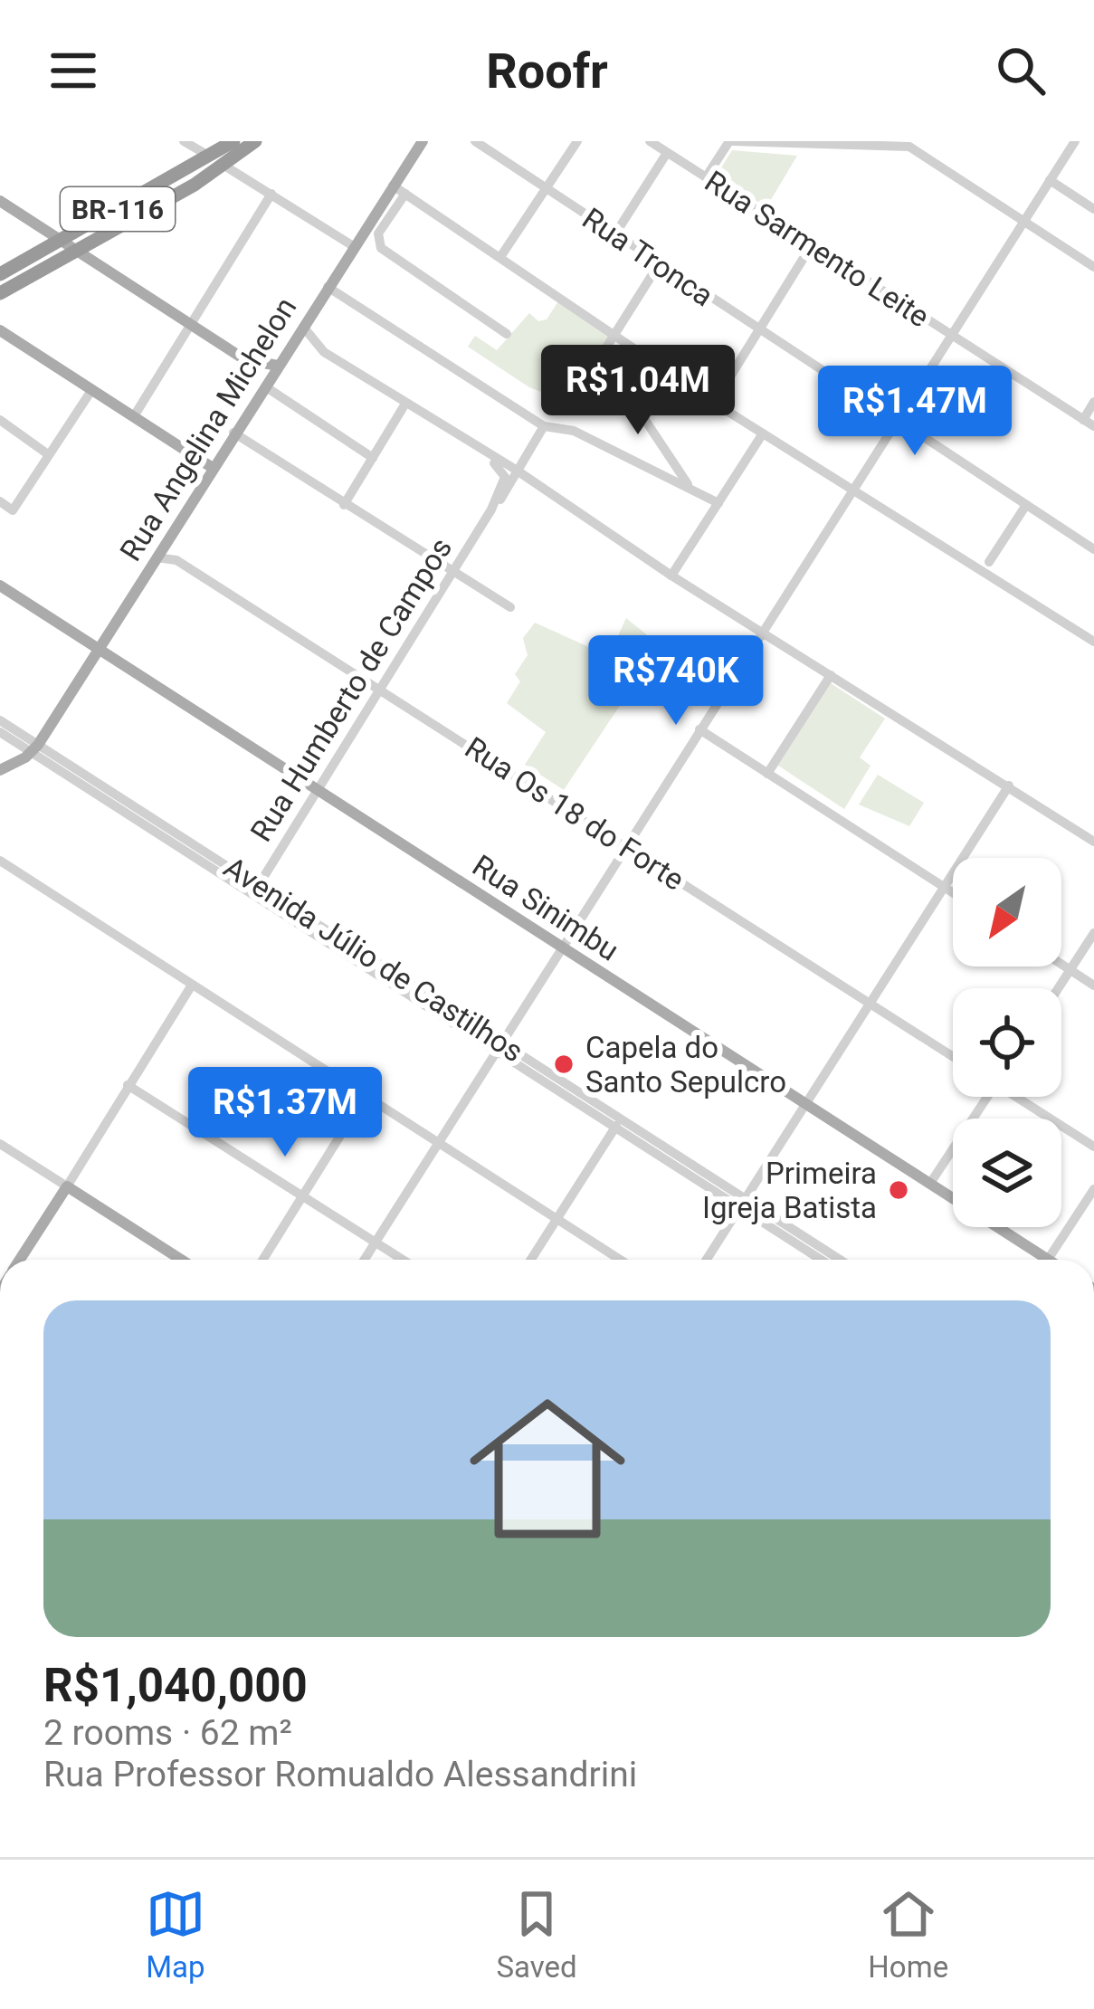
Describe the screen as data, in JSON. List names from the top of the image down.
{
  "streets": {
    "highway": ["BR-116"],
    "main road": ["Rua Angelina Michelon", "Rua Sinimbu"],
    "street": [
      "Rua Sarmento Leite",
      "Rua Tronca",
      "Rua Humberto de Campos",
      "Rua Os 18 do Forte",
      "Avenida Júlio de Castilhos"
    ]
  },
  "crossings": [
    ["Rua Angelina Michelon", "Rua Os 18 do Forte"],
    ["Rua Angelina Michelon", "Rua Sinimbu"],
    ["Rua Angelina Michelon", "Avenida Júlio de Castilhos"],
    ["Rua Humberto de Campos", "Rua Os 18 do Forte"],
    ["Rua Humberto de Campos", "Rua Sinimbu"],
    ["Rua Humberto de Campos", "Avenida Júlio de Castilhos"]
  ],
  "places": ["Capela do Santo Sepulcro", "Primeira Igreja Batista"],
  "north": "bottom left",
  "page": {
    "header": "Roofr",
    "price": [
      "R$1.04M",
      "R$1.47M",
      "R$740K",
      "R$1.37M"
    ],
    "list": [
      {
        "name": "R$1,040,000",
        "note": "2 rooms · 62 m² · Rua Professor Romualdo Alessandrini"
      }
    ],
    "tabs": ["Map", "Saved", "Home"]
  }
}
